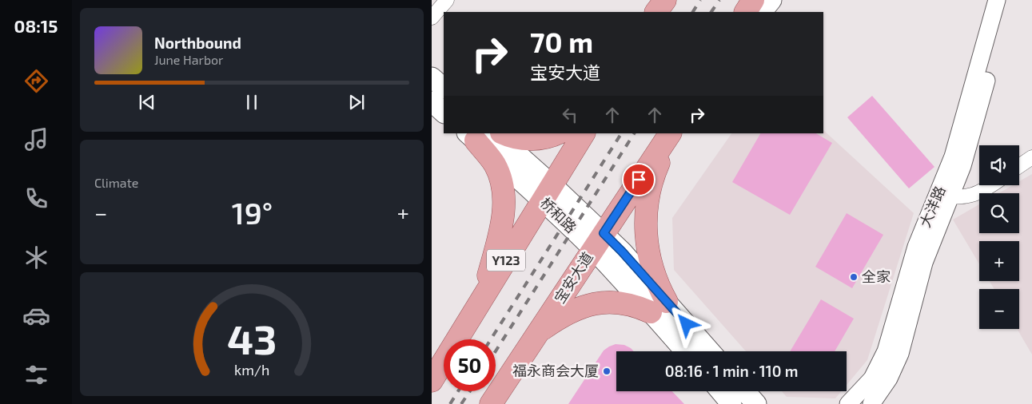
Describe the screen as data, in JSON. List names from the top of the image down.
{
  "streets": {
    "main road": ["桥和路", "Y123", "宝安大道"],
    "street": ["大洋路"]
  },
  "crossings": [
    ["桥和路", "Y123"],
    ["桥和路", "宝安大道"]
  ],
  "places": ["全家", "福永商会大厦"],
  "page": {
    "tabs": "08:15",
    "turn": ["70 m", "宝安大道"],
    "song": ["Northbound", "June Harbor"],
    "tile": "Climate",
    "map_buttons": ["+", "−"],
    "heat": ["−", "19°", "+"],
    "limit": "50",
    "trip": "08:16 · 1 min · 110 m",
    "gauge": ["43", "km/h"]
  }
}
